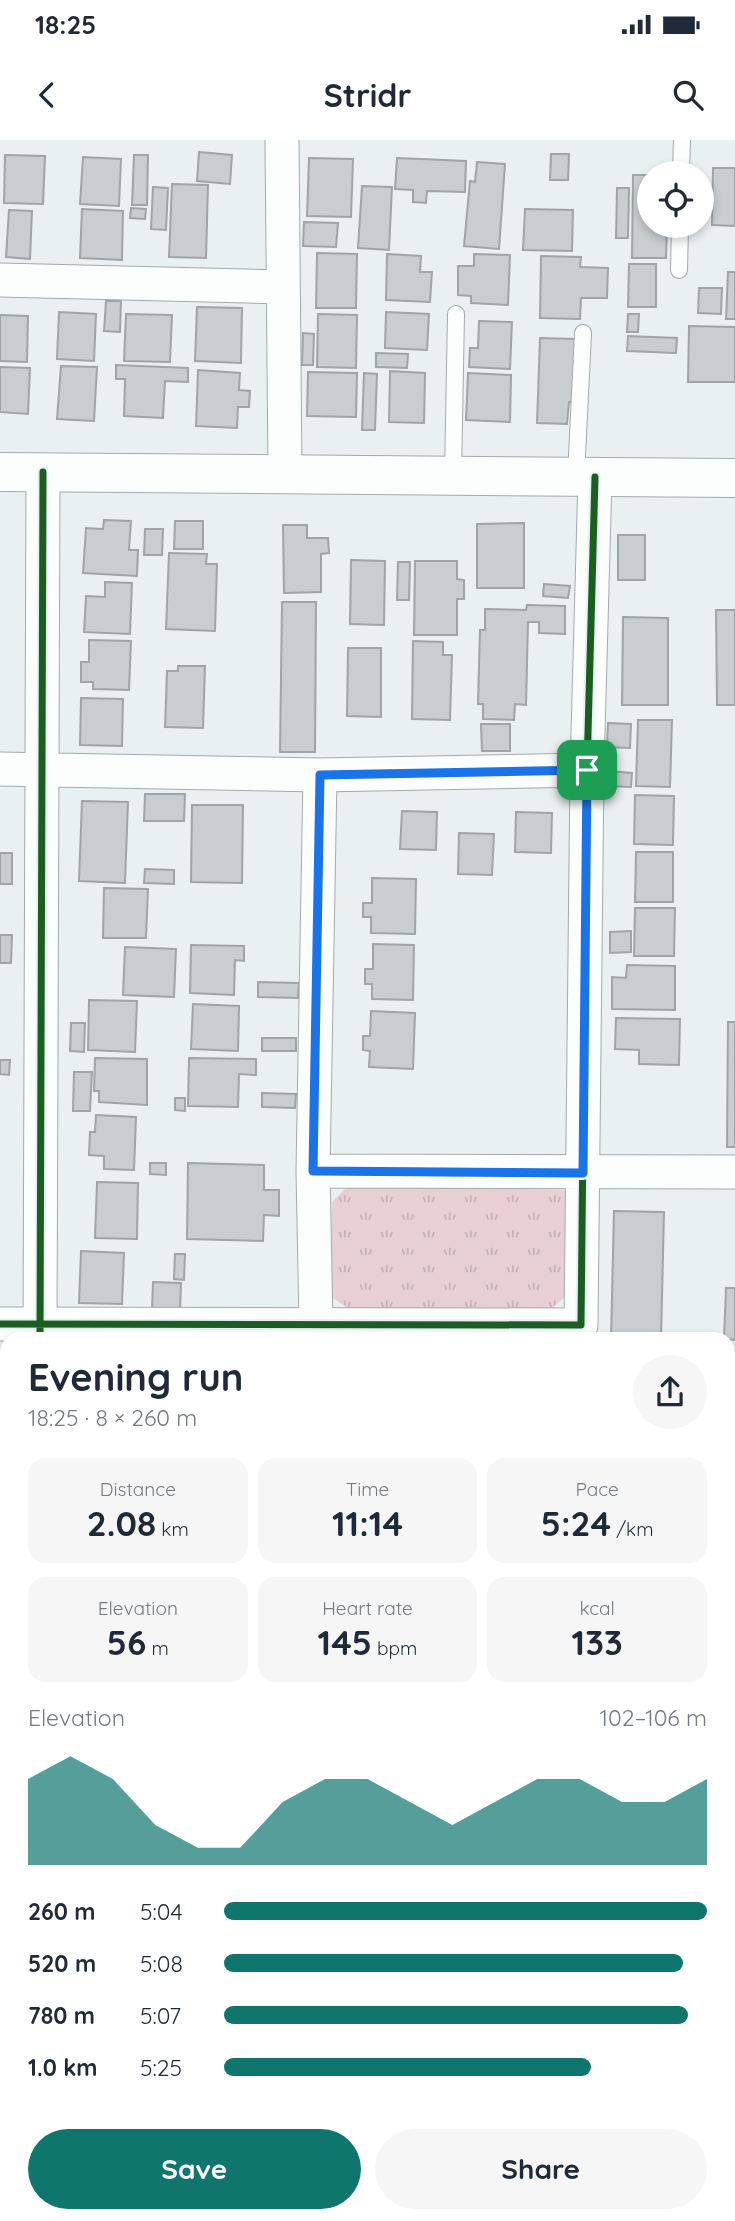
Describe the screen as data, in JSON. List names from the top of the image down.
{
  "page": {
    "status": "18:25",
    "header": "Stridr",
    "heading": ["Evening run", "18:25 · 8 × 260 m"],
    "stats": [
      ["Distance", "2.08 km"],
      ["Time", "11:14"],
      ["Pace", "5:24 /km"],
      ["Elevation", "56 m"],
      ["Heart rate", "145 bpm"],
      ["kcal", "133"]
    ],
    "chart": ["Elevation", "102–106 m"],
    "list": [
      {
        "name": "260 m",
        "note": "5:04"
      },
      {
        "name": "520 m",
        "note": "5:08"
      },
      {
        "name": "780 m",
        "note": "5:07"
      },
      {
        "name": "1.0 km",
        "note": "5:25"
      }
    ],
    "buttons": ["Save", "Share"]
  }
}
